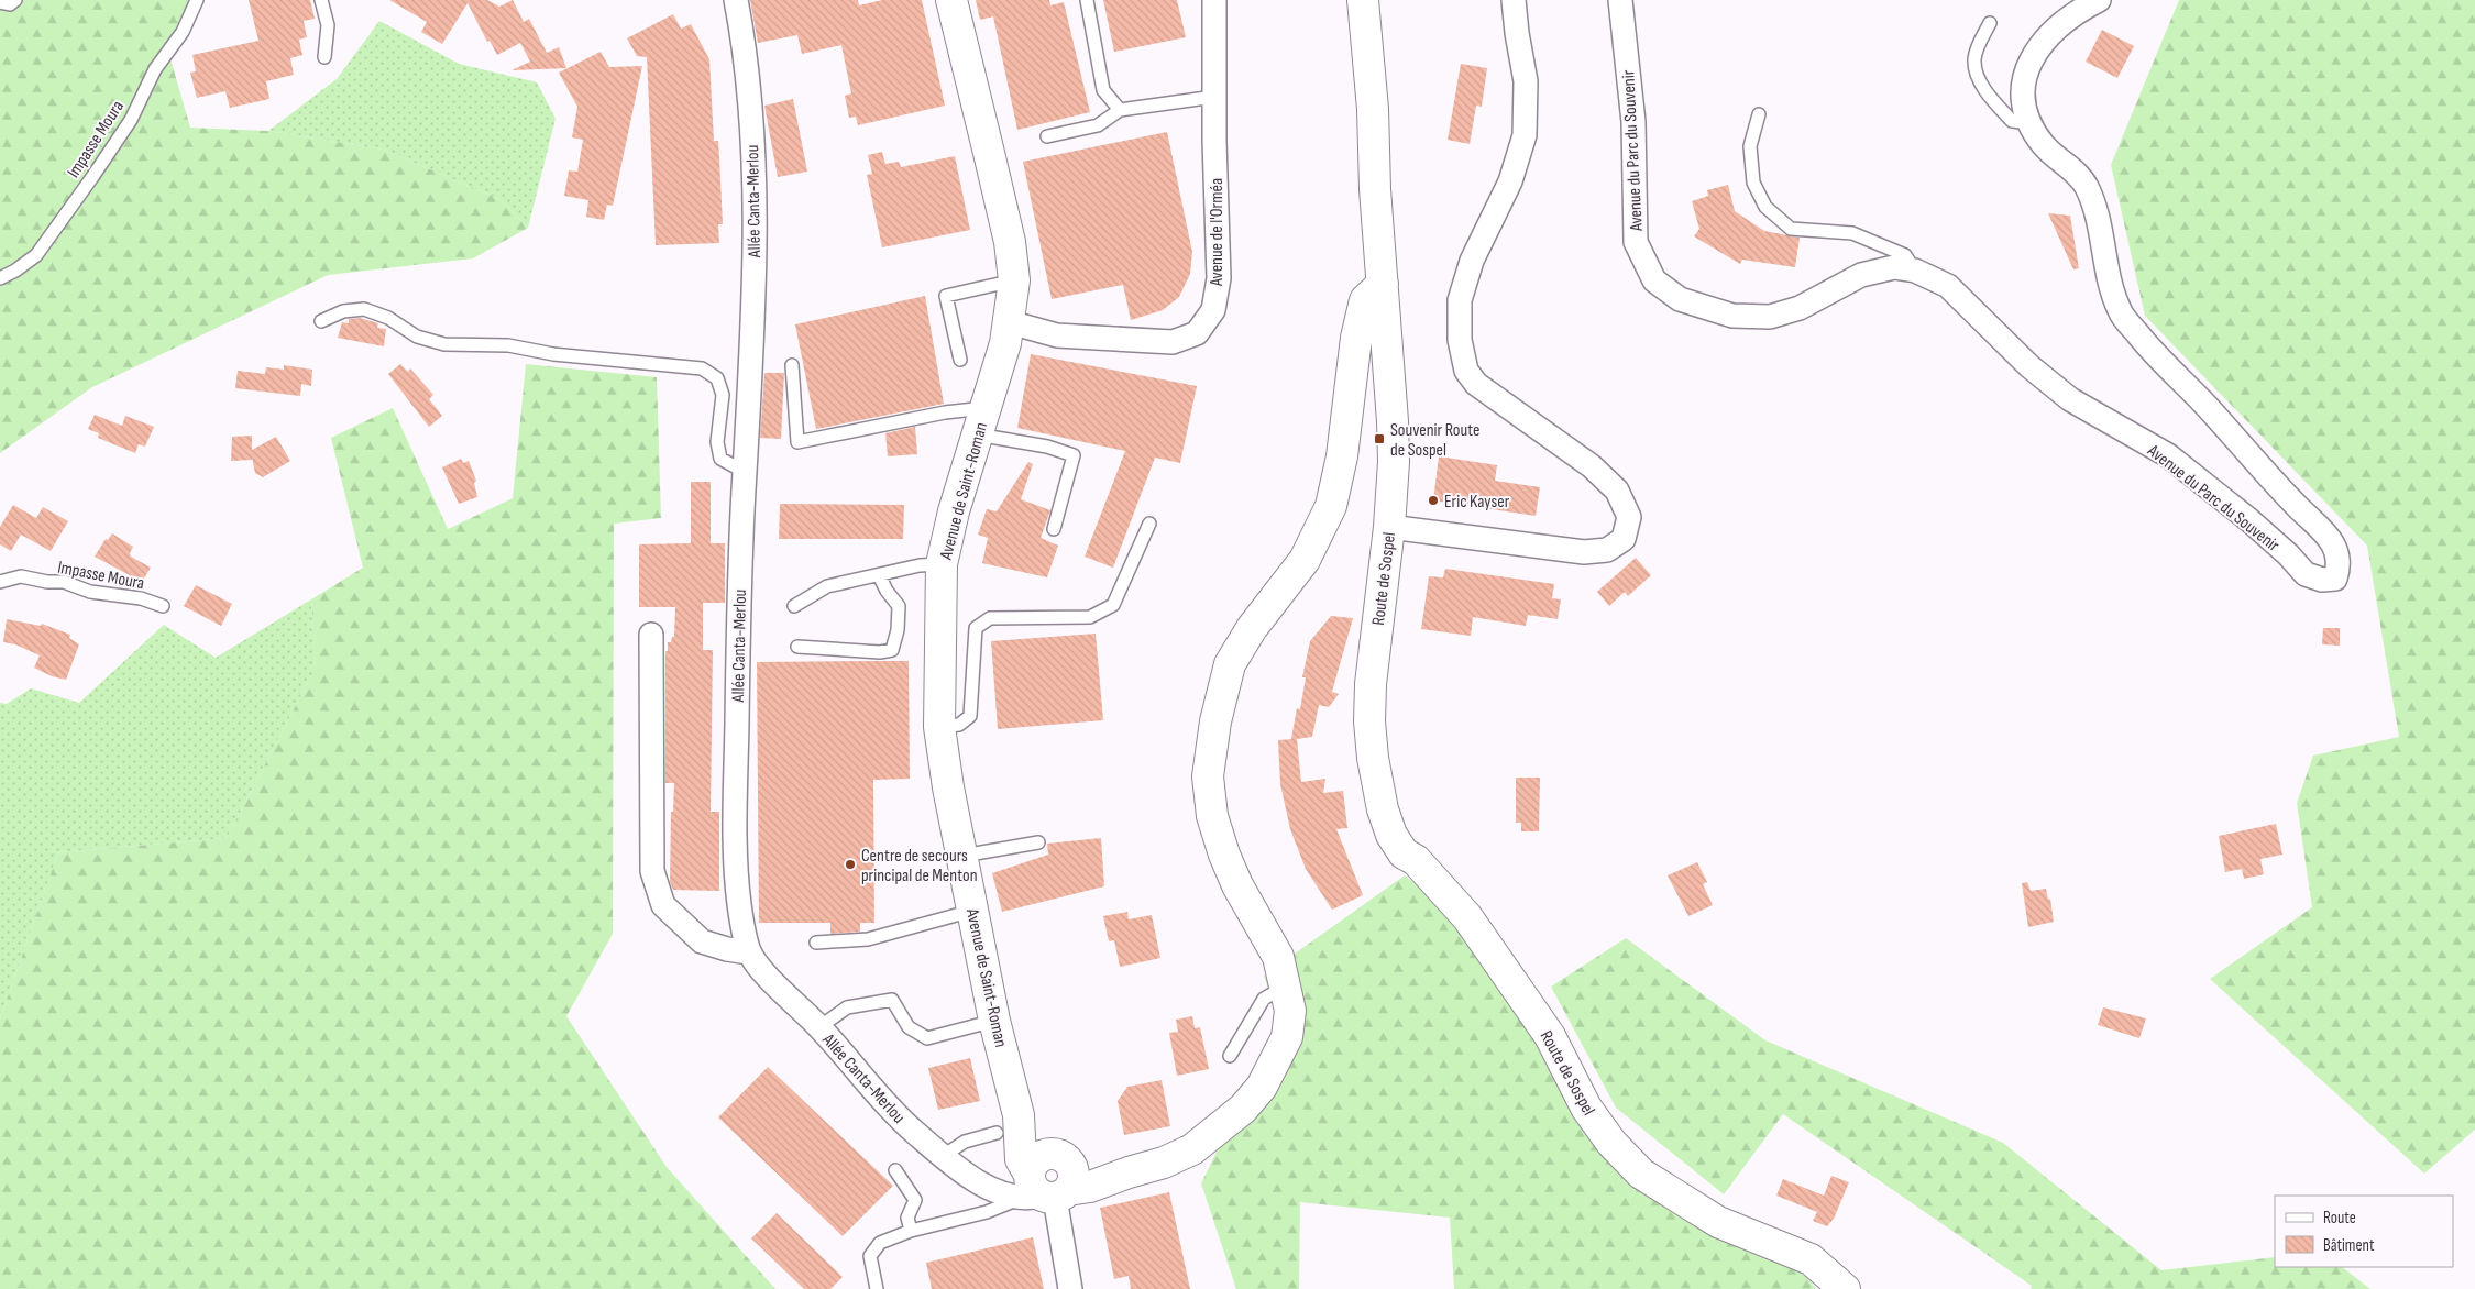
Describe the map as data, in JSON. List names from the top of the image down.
{
  "streets": {
    "street": [
      "Avenue du Parc du Souvenir",
      "Allée Canta-Merlou",
      "Avenue de l'Orméa",
      "Avenue de Saint-Roman",
      "Route de Sospel"
    ],
    "lane": ["Impasse Moura"]
  },
  "crossings": [
    ["Avenue de l'Orméa", "Avenue de Saint-Roman"]
  ],
  "places": {
    "transit": ["Souvenir Route de Sospel"],
    "other": ["Eric Kayser", "Centre de secours principal de Menton"]
  },
  "legend": ["Route", "Bâtiment"]
}
